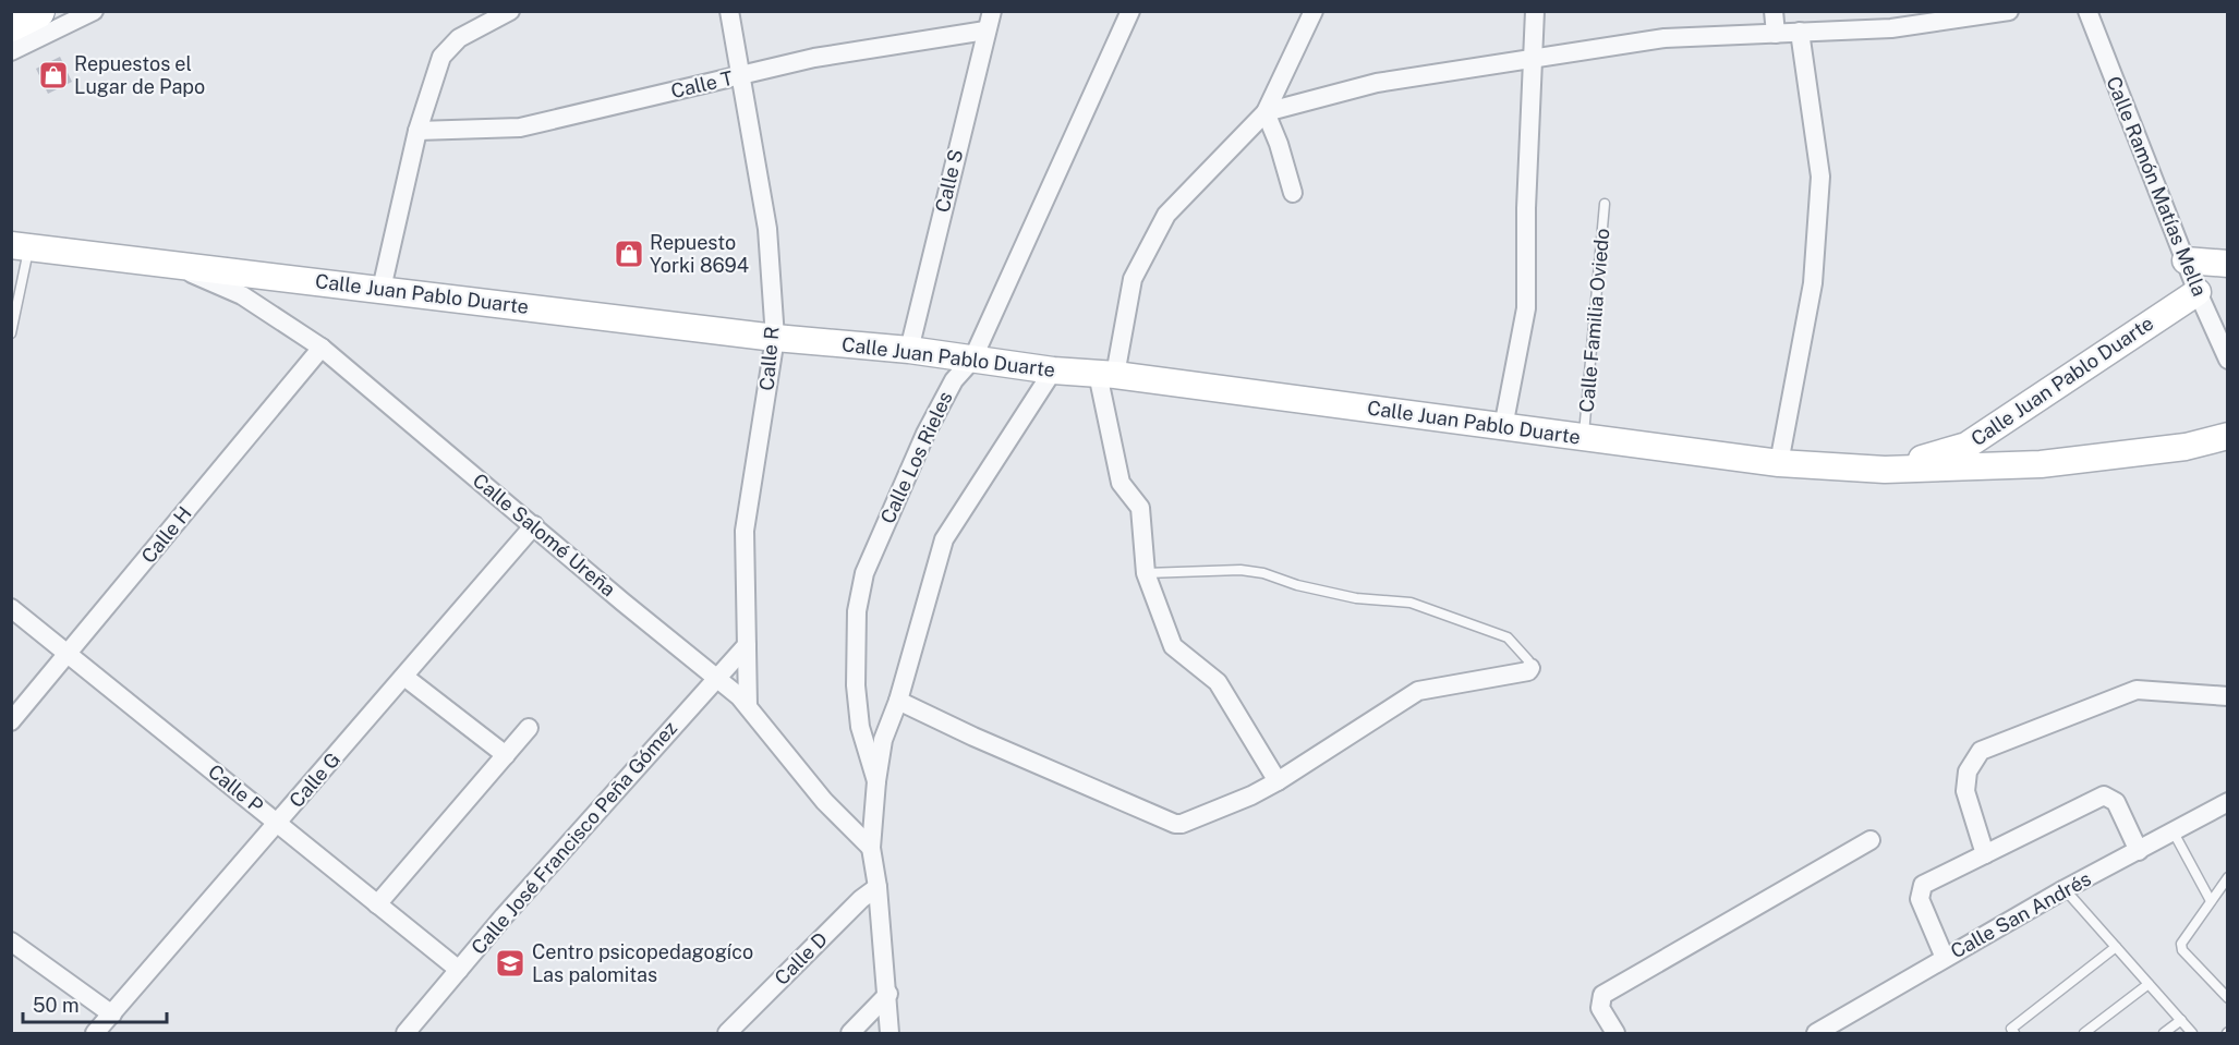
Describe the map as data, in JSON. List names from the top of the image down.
{
  "streets": {
    "street": [
      "Calle T",
      "Calle S",
      "Calle Ramón Matías Mella",
      "Calle Juan Pablo Duarte",
      "Calle R",
      "Calle Los Rieles",
      "Calle H",
      "Calle Salomé Ureña",
      "Calle G",
      "Calle P",
      "Calle José Francisco Peña Gómez",
      "Calle San Andrés",
      "Calle D"
    ],
    "lane": ["Calle Familia Oviedo"]
  },
  "crossings": [
    ["Calle T", "Calle S"],
    ["Calle T", "Calle R"],
    ["Calle S", "Calle Juan Pablo Duarte"],
    ["Calle Ramón Matías Mella", "Calle Juan Pablo Duarte"],
    ["Calle Juan Pablo Duarte", "Calle Familia Oviedo"],
    ["Calle Juan Pablo Duarte", "Calle R"],
    ["Calle Juan Pablo Duarte", "Calle Los Rieles"],
    ["Calle Juan Pablo Duarte", "Calle Salomé Ureña"],
    ["Calle R", "Calle Salomé Ureña"],
    ["Calle R", "Calle José Francisco Peña Gómez"],
    ["Calle H", "Calle Salomé Ureña"],
    ["Calle H", "Calle P"],
    ["Calle Salomé Ureña", "Calle G"],
    ["Calle Salomé Ureña", "Calle José Francisco Peña Gómez"],
    ["Calle G", "Calle P"],
    ["Calle P", "Calle José Francisco Peña Gómez"]
  ],
  "places": {
    "shop": ["Repuestos el Lugar de Papo", "Repuesto Yorki 8694"],
    "school or university": ["Centro psicopedagogíco Las palomitas"]
  },
  "scale_bar": "50 m"
}
